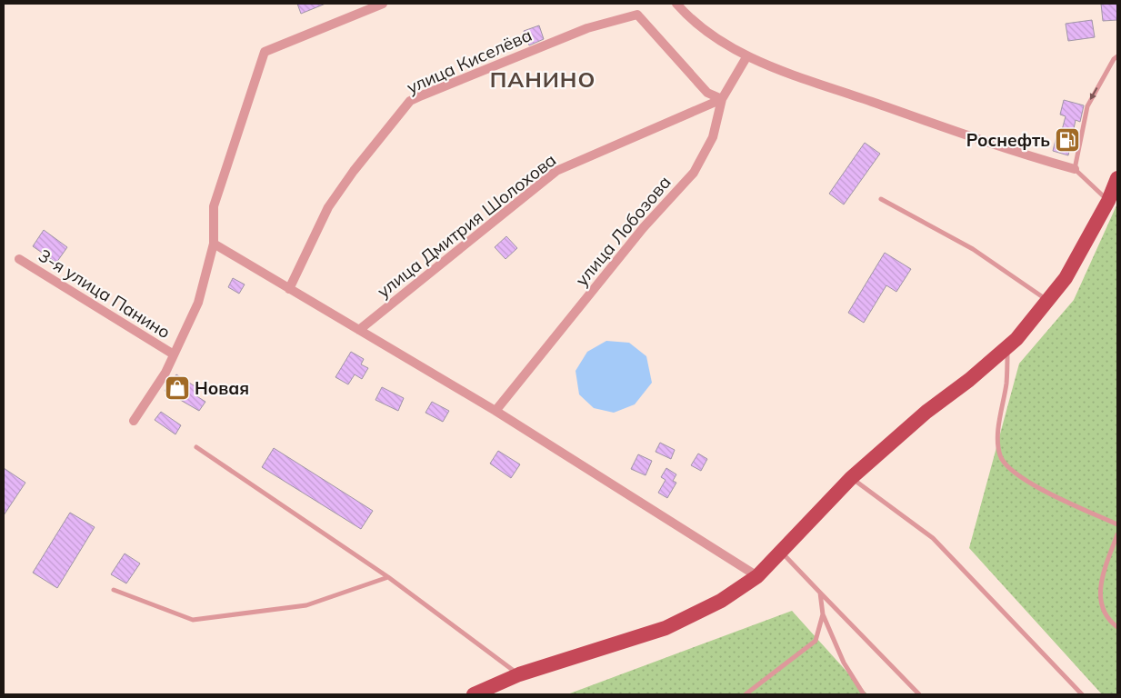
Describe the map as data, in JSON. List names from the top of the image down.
{
  "streets": {
    "street": [
      "улица Киселёва",
      "улица Дмитрия Шолохова",
      "улица Лобозова",
      "3-я улица Панино"
    ]
  },
  "crossings": [
    ["улица Киселёва", "улица Дмитрия Шолохова"],
    ["улица Киселёва", "улица Лобозова"],
    ["улица Дмитрия Шолохова", "улица Лобозова"]
  ],
  "districts": ["ПАНИНО"],
  "places": {
    "fuel station": ["Роснефть"],
    "shop": ["Новая"]
  }
}
